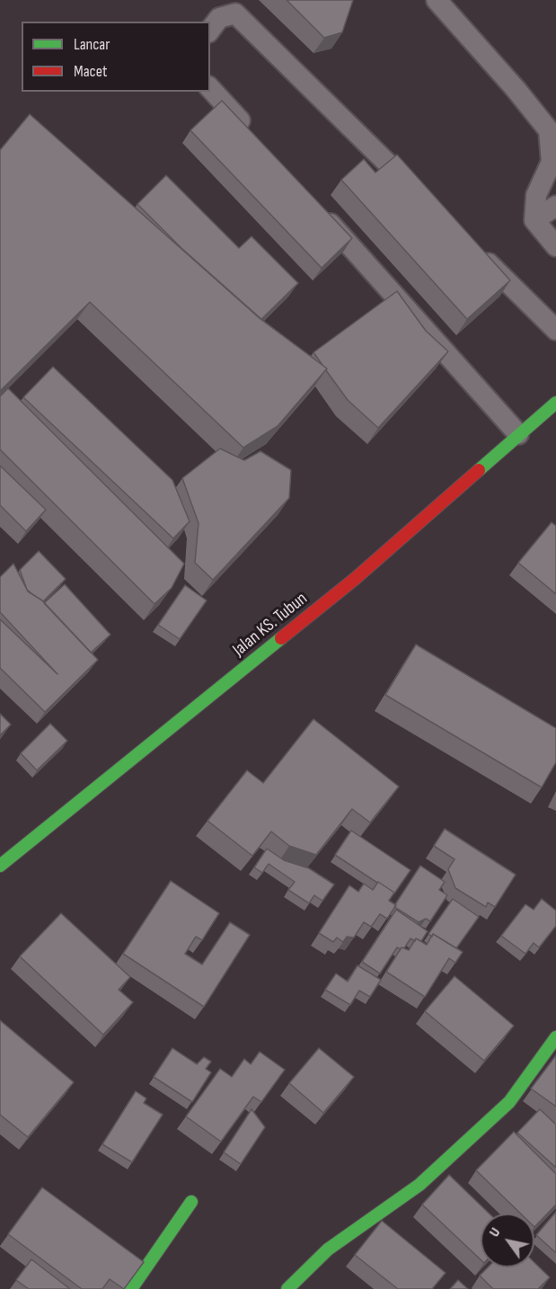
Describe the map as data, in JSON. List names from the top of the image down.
{
  "streets": {
    "main road": ["Jalan KS. Tubun"]
  },
  "legend": ["Lancar", "Macet"],
  "north": "top left"
}
